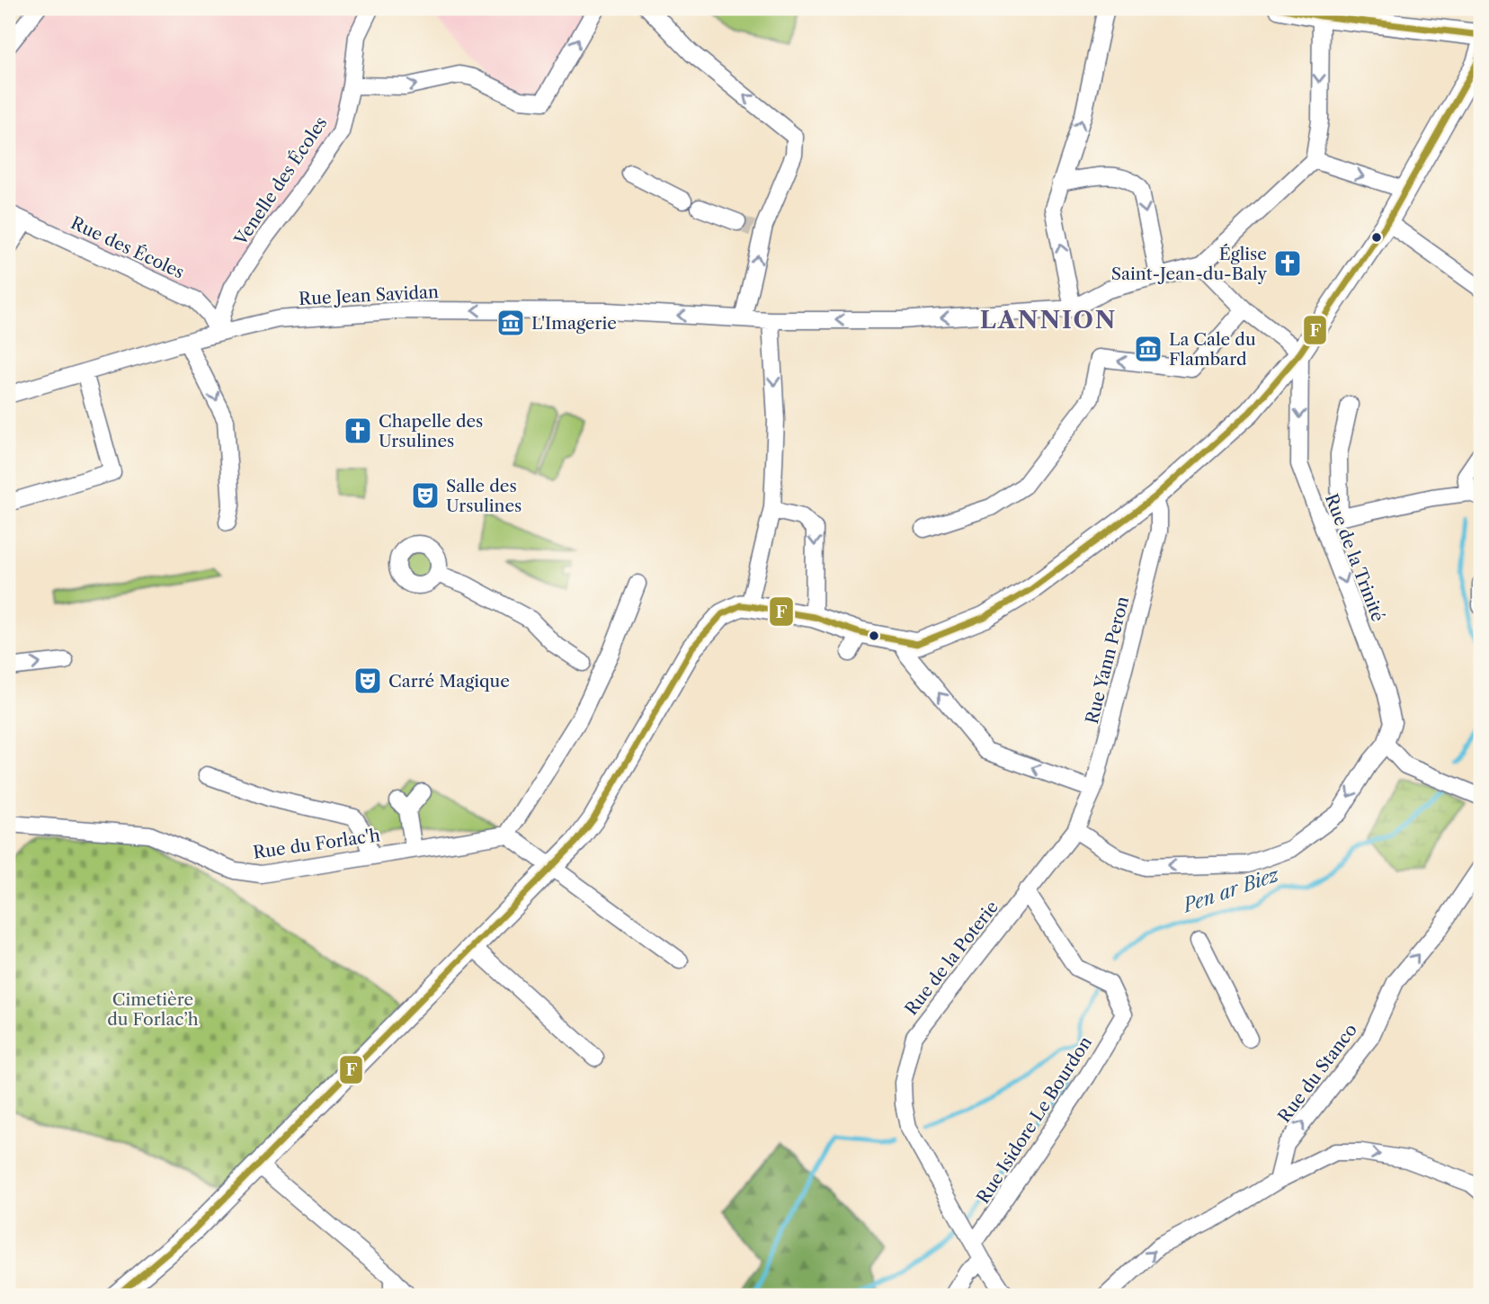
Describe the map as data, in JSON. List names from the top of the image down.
{
  "streets": {
    "street": [
      "Venelle des Écoles",
      "Rue des Écoles",
      "Rue Jean Savidan",
      "Rue de la Trinité",
      "Rue Yann Peron",
      "Rue du Forlac'h",
      "Rue de la Poterie",
      "Rue du Stanco",
      "Rue Isidore Le Bourdon"
    ]
  },
  "crossings": [
    ["Venelle des Écoles", "Rue des Écoles"],
    ["Venelle des Écoles", "Rue Jean Savidan"],
    ["Rue des Écoles", "Rue Jean Savidan"],
    ["Rue Yann Peron", "Rue de la Poterie"],
    ["Rue de la Poterie", "Rue Isidore Le Bourdon"]
  ],
  "one_way": ["Rue Jean Savidan", "Rue du Stanco"],
  "districts": ["LANNION"],
  "water": ["Pen ar Biez"],
  "parks": ["Cimetière du Forlac’h"],
  "places": {
    "church": ["Église Saint-Jean-du-Baly", "Chapelle des Ursulines"],
    "museum": ["L'Imagerie", "La Cale du Flambard"],
    "theatre": ["Salle des Ursulines", "Carré Magique"]
  },
  "lines": ["transit line F"]
}
